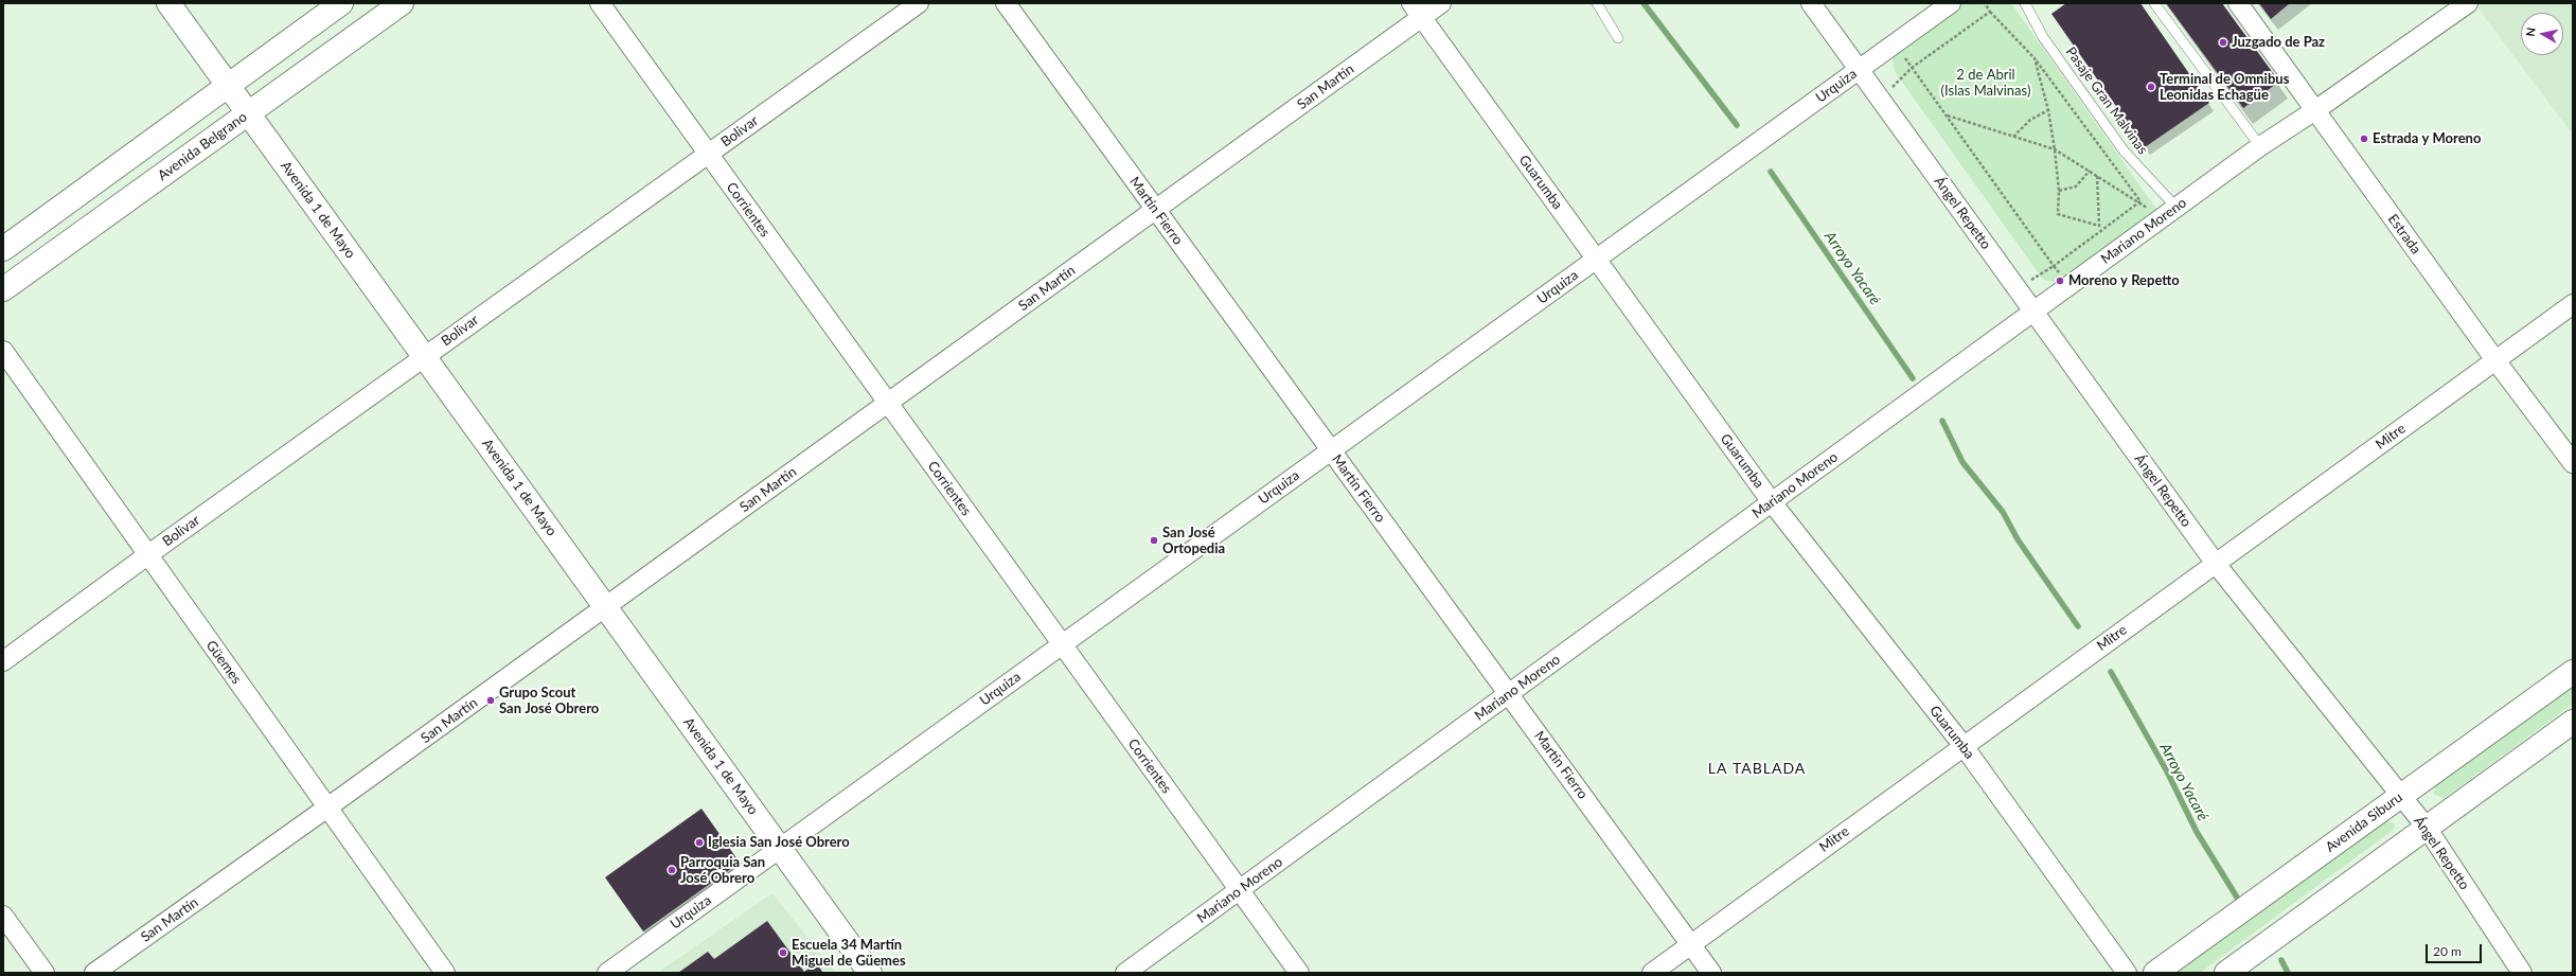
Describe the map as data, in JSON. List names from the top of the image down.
{
  "streets": {
    "main road": ["Avenida Belgrano", "Avenida 1 de Mayo", "Avenida Siburu"],
    "street": [
      "Urquiza",
      "San Martín",
      "Bolivar",
      "Guarumba",
      "Corrientes",
      "Martín Fierro",
      "Ángel Repetto",
      "Mariano Moreno",
      "Estrada",
      "Mitre",
      "Güemes"
    ],
    "lane": ["Pasaje Gran Malvinas"]
  },
  "crossings": [
    ["Urquiza", "Guarumba"],
    ["Urquiza", "Avenida 1 de Mayo"],
    ["Urquiza", "Corrientes"],
    ["Urquiza", "Martín Fierro"],
    ["Urquiza", "Ángel Repetto"],
    ["San Martín", "Guarumba"],
    ["San Martín", "Avenida 1 de Mayo"],
    ["San Martín", "Corrientes"],
    ["San Martín", "Martín Fierro"],
    ["San Martín", "Güemes"],
    ["Pasaje Gran Malvinas", "Mariano Moreno"],
    ["Bolivar", "Avenida 1 de Mayo"],
    ["Bolivar", "Corrientes"],
    ["Bolivar", "Güemes"],
    ["Avenida Belgrano", "Avenida 1 de Mayo"],
    ["Guarumba", "Mariano Moreno"],
    ["Guarumba", "Mitre"],
    ["Corrientes", "Mariano Moreno"],
    ["Martín Fierro", "Mariano Moreno"],
    ["Martín Fierro", "Mitre"],
    ["Ángel Repetto", "Mariano Moreno"],
    ["Ángel Repetto", "Mitre"],
    ["Ángel Repetto", "Avenida Siburu"],
    ["Mariano Moreno", "Estrada"],
    ["Estrada", "Mitre"]
  ],
  "districts": ["LA TABLADA"],
  "water": ["Arroyo Yacaré"],
  "parks": ["2 de Abril (Islas Malvinas)"],
  "places": [
    "Juzgado de Paz",
    "Terminal de Omnibus Leonidas Echagüe",
    "Estrada y Moreno",
    "Moreno y Repetto",
    "San José Ortopedia",
    "Grupo Scout San José Obrero",
    "Iglesia San José Obrero",
    "Parroquia San José Obrero",
    "Escuela 34 Martín Miguel de Güemes"
  ],
  "scale_bar": "20 m",
  "north": "left"
}
